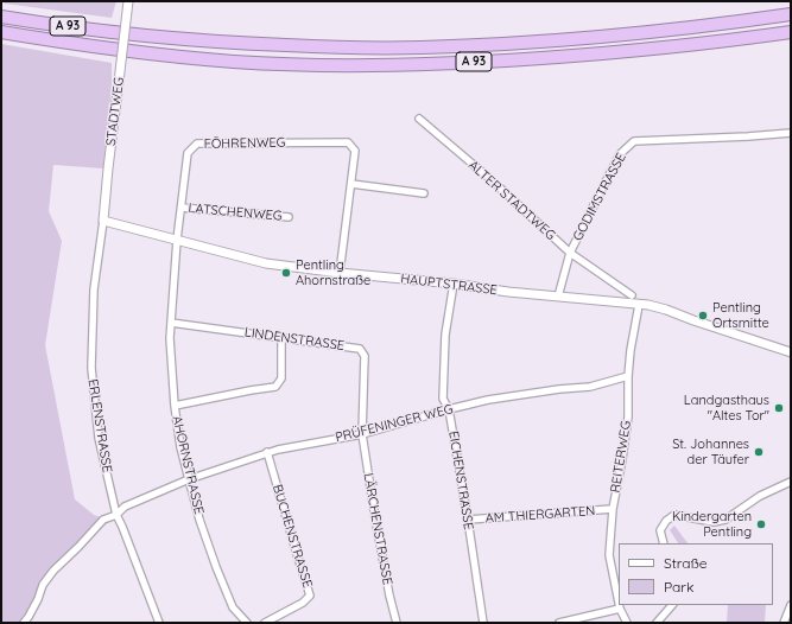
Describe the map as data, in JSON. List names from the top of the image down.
{
  "streets": {
    "highway": ["A 93"],
    "street": [
      "STADTWEG",
      "FÖHRENWEG",
      "GODIMSTRASSE",
      "ALTER STADTWEG",
      "LATSCHENWEG",
      "HAUPTSTRASSE",
      "LINDENSTRASSE",
      "PRÜFENINGER WEG",
      "ERLENSTRASSE",
      "REITERWEG",
      "AHORNSTRASSE",
      "EICHENSTRASSE",
      "AM THIERGARTEN",
      "LÄRCHENSTRASSE",
      "BUCHENSTRASSE"
    ]
  },
  "crossings": [
    ["STADTWEG", "HAUPTSTRASSE"],
    ["STADTWEG", "ERLENSTRASSE"],
    ["FÖHRENWEG", "LATSCHENWEG"],
    ["FÖHRENWEG", "HAUPTSTRASSE"],
    ["FÖHRENWEG", "AHORNSTRASSE"],
    ["GODIMSTRASSE", "ALTER STADTWEG"],
    ["GODIMSTRASSE", "HAUPTSTRASSE"],
    ["HAUPTSTRASSE", "ERLENSTRASSE"],
    ["HAUPTSTRASSE", "REITERWEG"],
    ["HAUPTSTRASSE", "AHORNSTRASSE"],
    ["HAUPTSTRASSE", "EICHENSTRASSE"],
    ["LINDENSTRASSE", "PRÜFENINGER WEG"],
    ["LINDENSTRASSE", "AHORNSTRASSE"],
    ["LINDENSTRASSE", "LÄRCHENSTRASSE"],
    ["PRÜFENINGER WEG", "ERLENSTRASSE"],
    ["PRÜFENINGER WEG", "REITERWEG"],
    ["PRÜFENINGER WEG", "AHORNSTRASSE"],
    ["PRÜFENINGER WEG", "EICHENSTRASSE"],
    ["PRÜFENINGER WEG", "LÄRCHENSTRASSE"],
    ["PRÜFENINGER WEG", "BUCHENSTRASSE"],
    ["REITERWEG", "AM THIERGARTEN"],
    ["EICHENSTRASSE", "AM THIERGARTEN"]
  ],
  "places": [
    "Pentling Ahornstraße",
    "Pentling Ortsmitte",
    "Landgasthaus \"Altes Tor\"",
    "St. Johannes der Täufer",
    "Kindergarten Pentling"
  ],
  "legend": ["Straße", "Park"]
}
